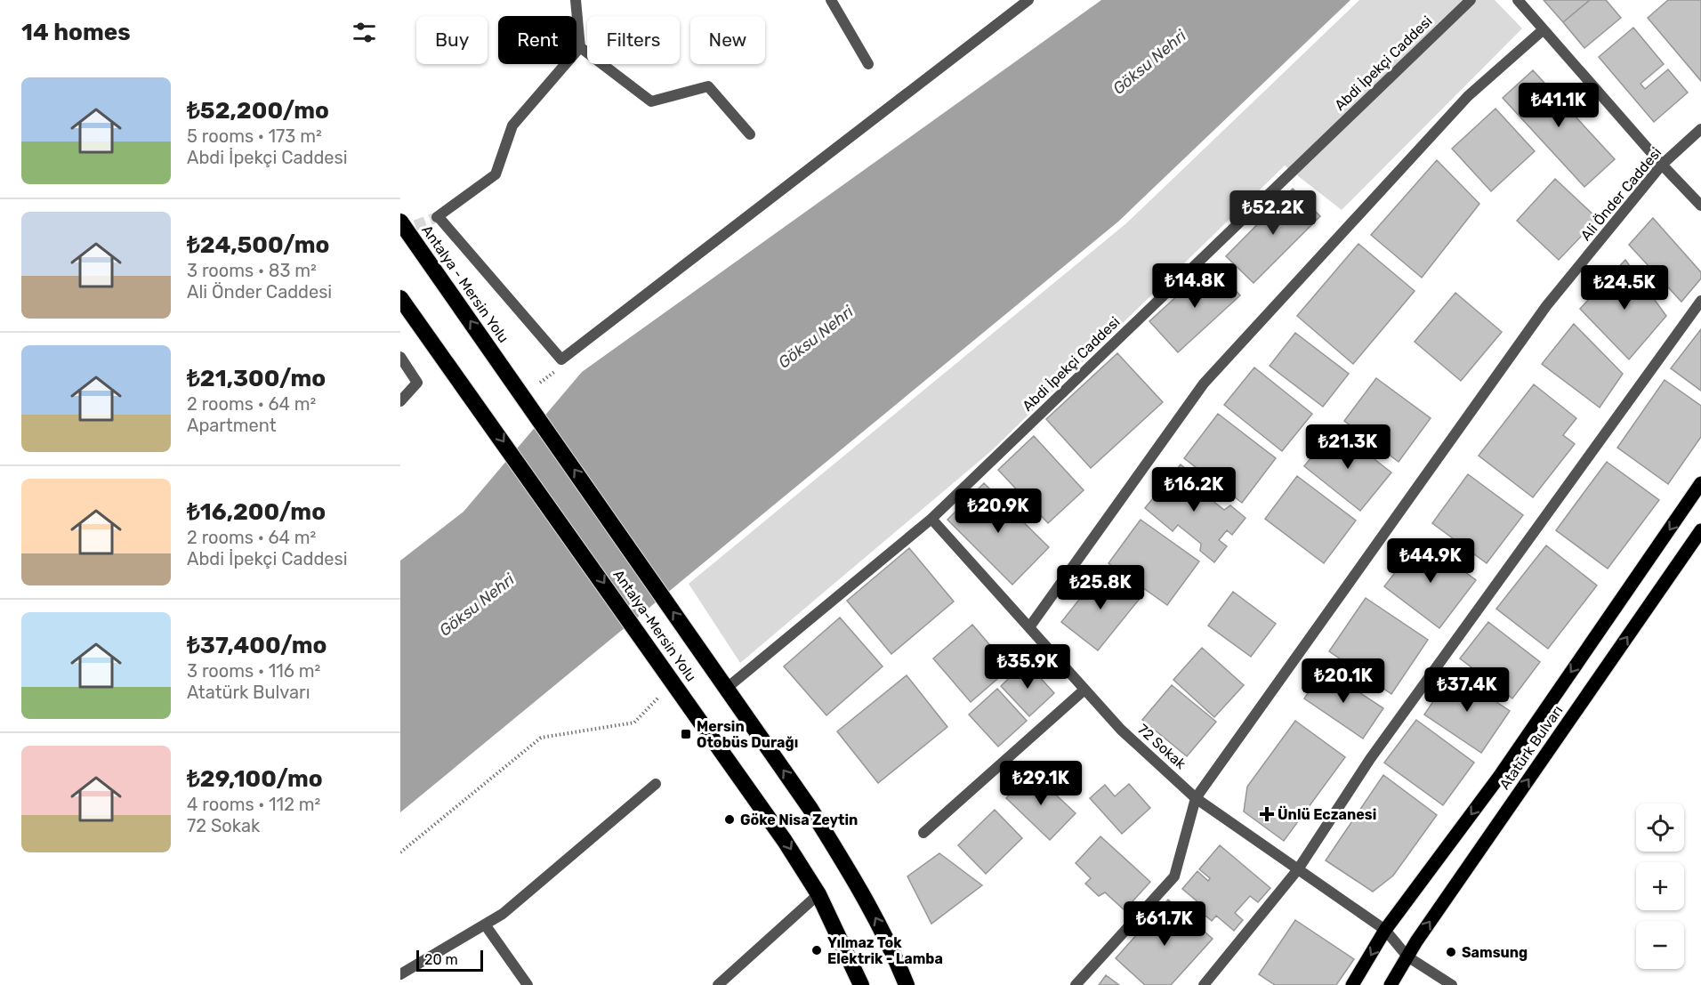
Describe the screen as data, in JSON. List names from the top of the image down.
{
  "streets": {
    "highway": ["Antalya - Mersin Yolu", "Antalya-Mersin Yolu"],
    "main road": ["Atatürk Bulvarı"],
    "street": ["Abdi İpekçi Caddesi", "Ali Önder Caddesi", "72 Sokak"]
  },
  "crossings": [
    ["Abdi İpekçi Caddesi", "Antalya-Mersin Yolu"],
    ["Abdi İpekçi Caddesi", "72 Sokak"],
    ["Ali Önder Caddesi", "72 Sokak"],
    ["Antalya - Mersin Yolu", "Antalya-Mersin Yolu"],
    ["72 Sokak", "Atatürk Bulvarı"]
  ],
  "one_way": ["Antalya - Mersin Yolu"],
  "water": ["Göksu Nehri"],
  "places": {
    "transit": ["Mersin Otobüs Durağı"],
    "health": ["Ünlü Eczanesi"],
    "other": ["Göke Nisa Zeytin", "Yılmaz Tok Elektrik - Lamba", "Samsung"]
  },
  "scale_bar": "20 m",
  "page": {
    "heading": "14 homes",
    "chip": [
      "Buy",
      "Rent",
      "Filters",
      "New"
    ],
    "list": [
      {
        "name": "₺52,200/mo",
        "note": "5 rooms · 173 m² · Abdi İpekçi Caddesi"
      },
      {
        "name": "₺24,500/mo",
        "note": "3 rooms · 83 m² · Ali Önder Caddesi"
      },
      {
        "name": "₺21,300/mo",
        "note": "2 rooms · 64 m² · Apartment"
      },
      {
        "name": "₺16,200/mo",
        "note": "2 rooms · 64 m² · Abdi İpekçi Caddesi"
      },
      {
        "name": "₺37,400/mo",
        "note": "3 rooms · 116 m² · Atatürk Bulvarı"
      },
      {
        "name": "₺29,100/mo",
        "note": "4 rooms · 112 m² · 72 Sokak"
      }
    ],
    "price": [
      "₺41.1K",
      "₺52.2K",
      "₺14.8K",
      "₺24.5K",
      "₺21.3K",
      "₺16.2K",
      "₺20.9K",
      "₺44.9K",
      "₺25.8K",
      "₺35.9K",
      "₺20.1K",
      "₺37.4K",
      "₺29.1K",
      "₺61.7K"
    ],
    "map_buttons": ["+", "−"],
    "scale": "20 m"
  }
}
